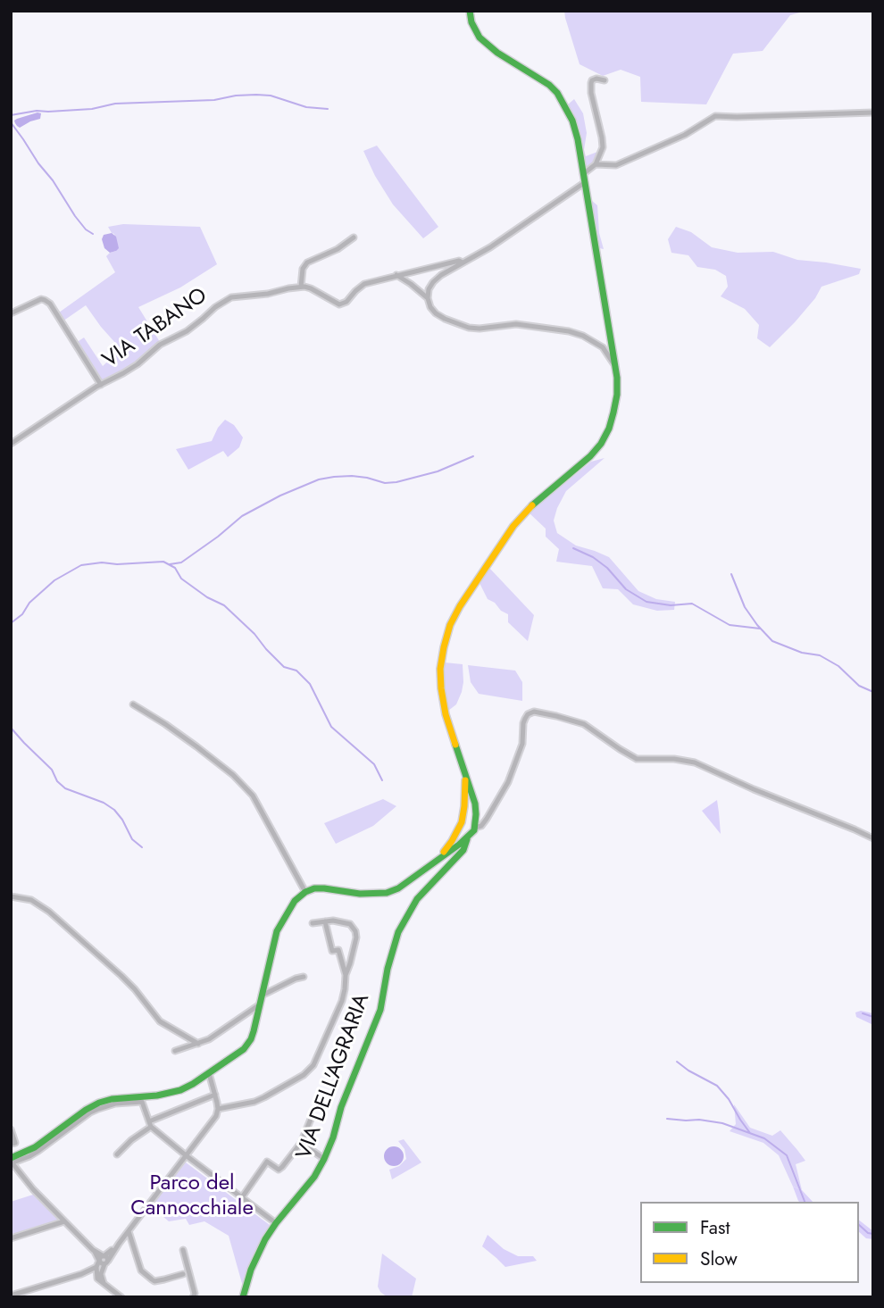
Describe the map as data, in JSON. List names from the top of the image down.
{
  "streets": {
    "main road": ["VIA DELL'AGRARIA"],
    "street": ["VIA TABANO"]
  },
  "parks": ["Parco del Cannocchiale"],
  "legend": ["Fast", "Slow"]
}
